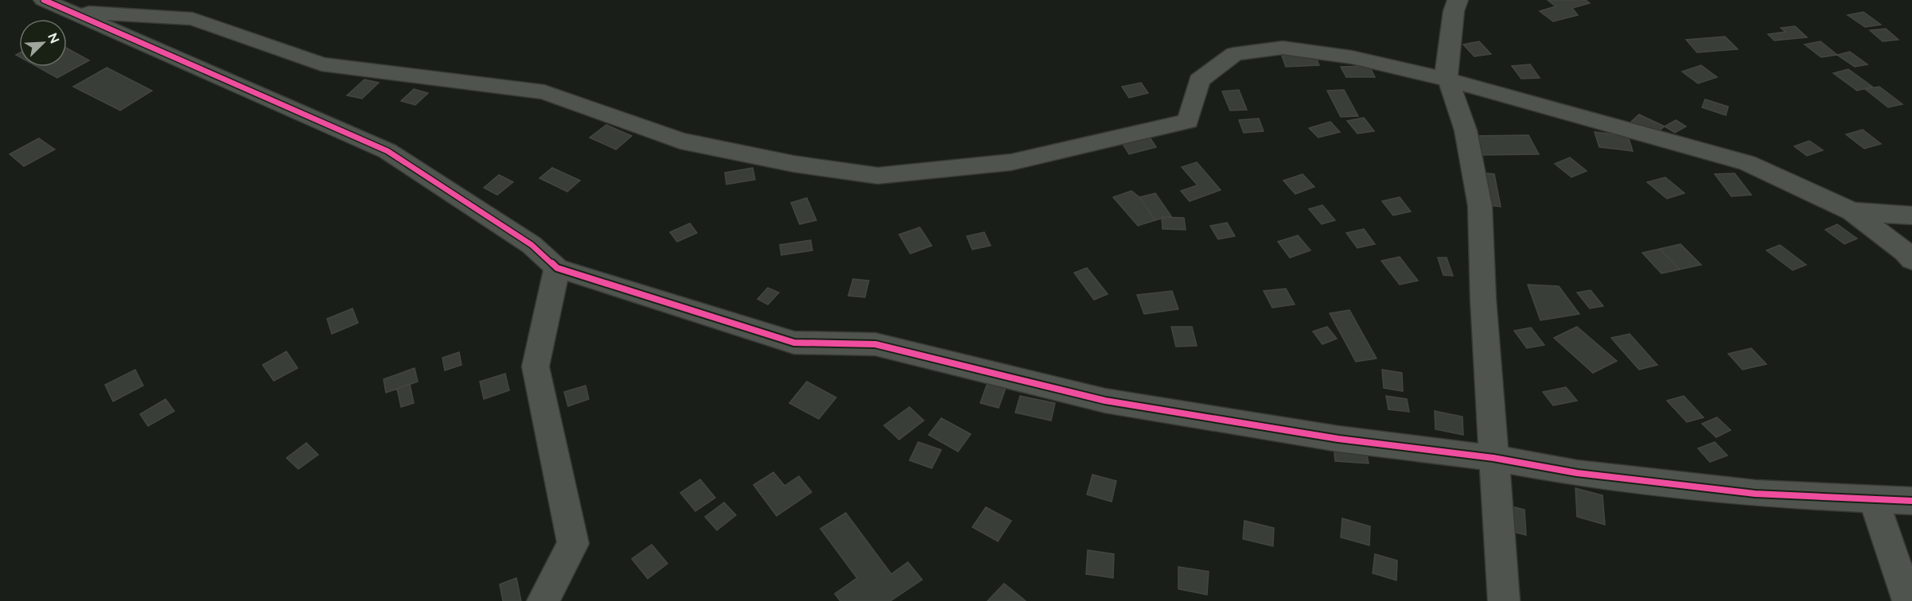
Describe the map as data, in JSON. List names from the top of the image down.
{
  "north": "top right"
}
